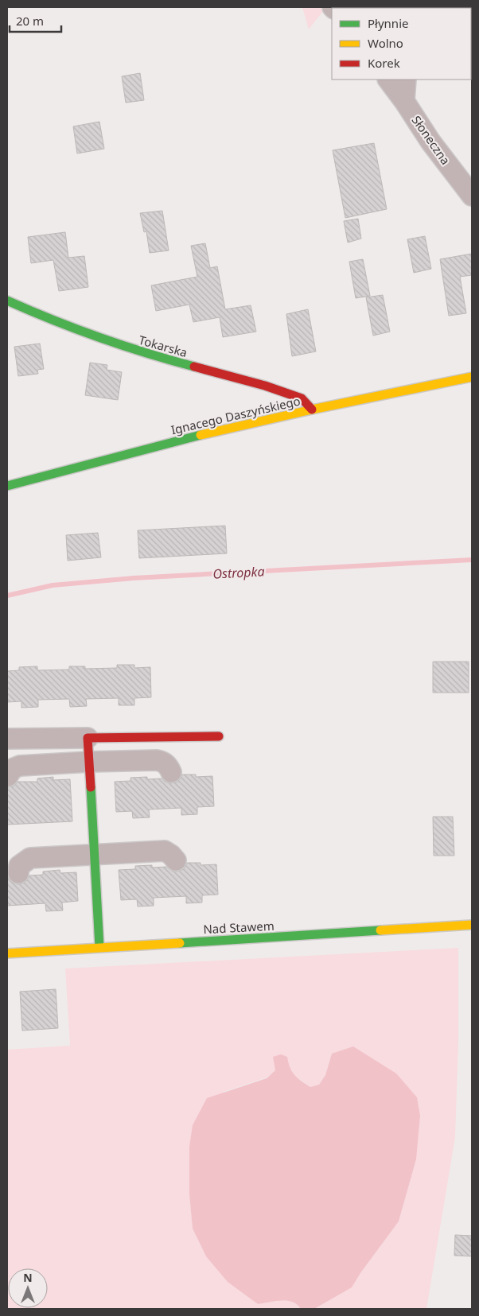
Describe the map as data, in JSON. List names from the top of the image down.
{
  "streets": {
    "street": [
      "Słoneczna",
      "Tokarska",
      "Ignacego Daszyńskiego",
      "Nad Stawem"
    ]
  },
  "crossings": [
    ["Tokarska", "Ignacego Daszyńskiego"]
  ],
  "water": ["Ostropka"],
  "legend": ["Płynnie", "Wolno", "Korek"],
  "scale_bar": "20 m",
  "north": "top"
}
